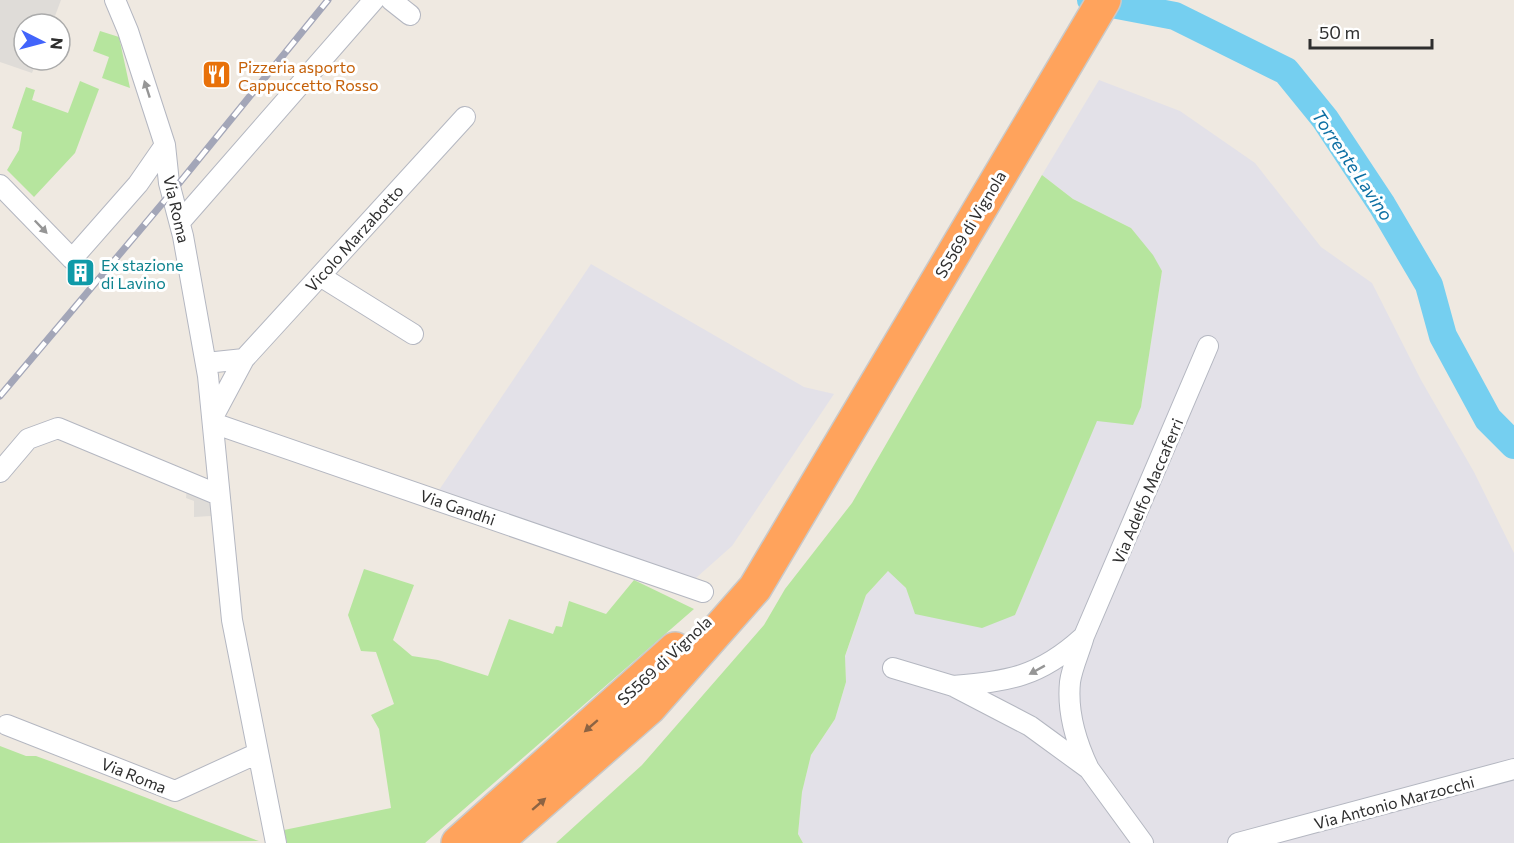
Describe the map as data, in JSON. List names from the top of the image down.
{
  "streets": {
    "highway": ["SS569 di Vignola"],
    "street": [
      "Via Roma",
      "Vicolo Marzabotto",
      "Via Adelfo Maccaferri",
      "Via Gandhi",
      "Via Antonio Marzocchi"
    ]
  },
  "crossings": [
    ["Via Roma", "Vicolo Marzabotto"],
    ["Via Roma", "Via Gandhi"],
    ["Vicolo Marzabotto", "Via Gandhi"]
  ],
  "water": ["Torrente Lavino"],
  "places": {
    "restaurant": ["Pizzeria asporto Cappuccetto Rosso"],
    "building": ["Ex stazione di Lavino"]
  },
  "scale_bar": "50 m",
  "north": "right"
}
